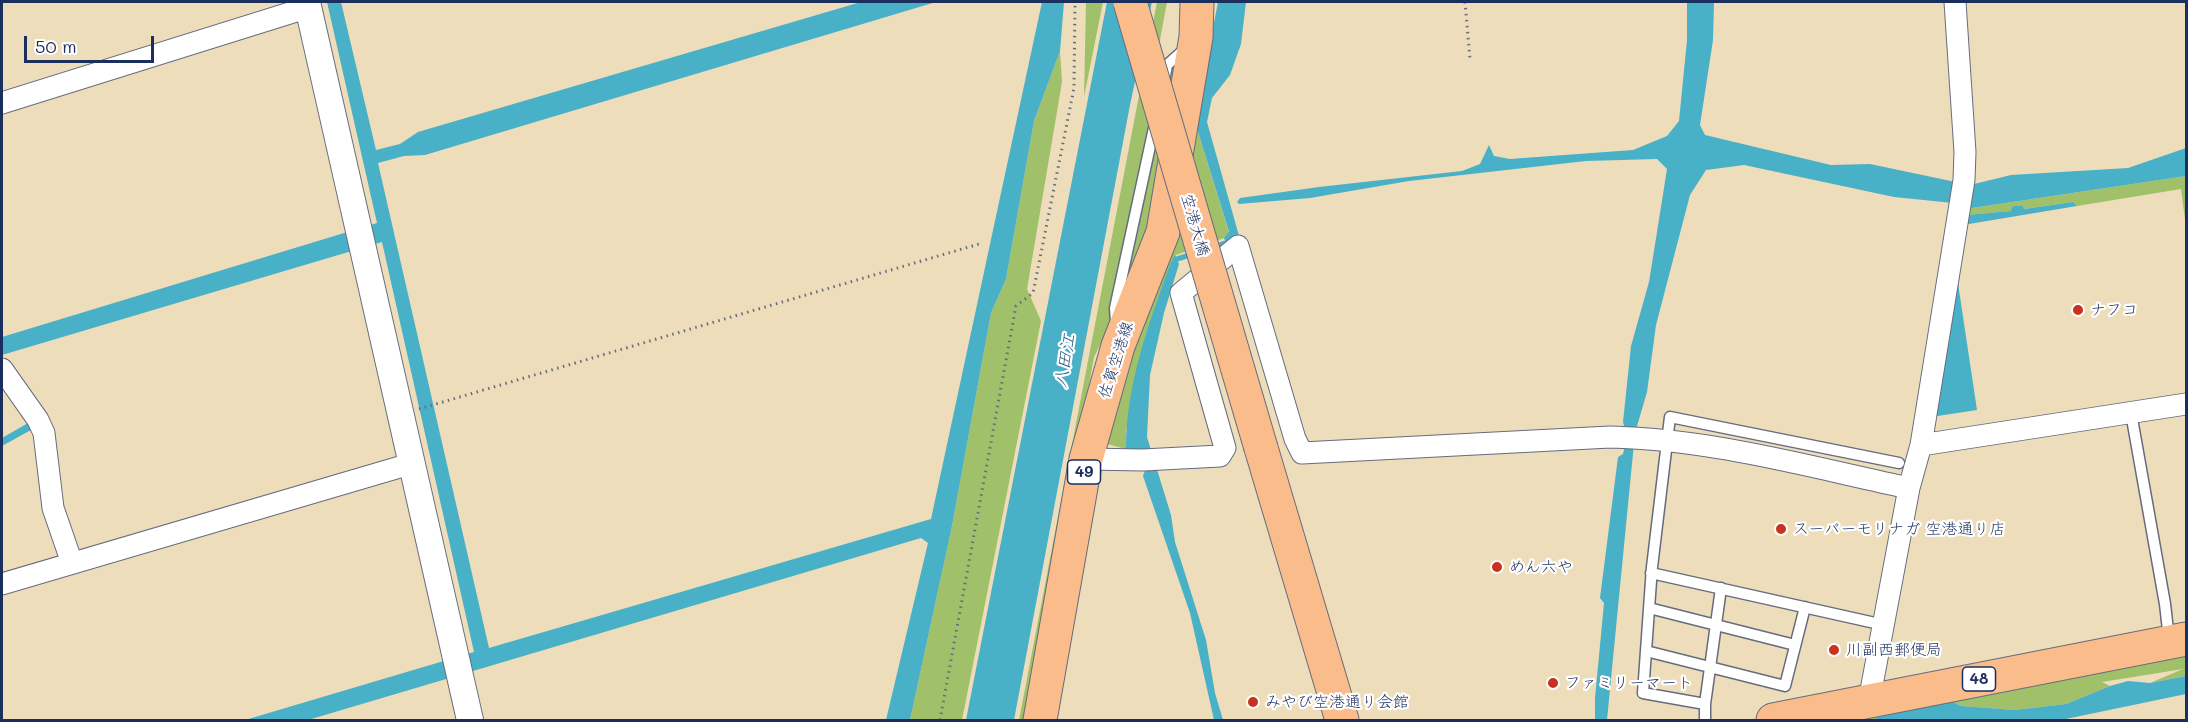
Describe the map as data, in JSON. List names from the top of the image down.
{
  "streets": {
    "main road": [
      "空港大橋",
      "佐賀空港線",
      "49",
      "48"
    ]
  },
  "water": ["八田江"],
  "places": [
    "ナフコ",
    "スーパーモリナガ 空港通り店",
    "めん六や",
    "川副西郵便局",
    "ファミリーマート",
    "みやび空港通り会館"
  ],
  "scale_bar": "50 m"
}
